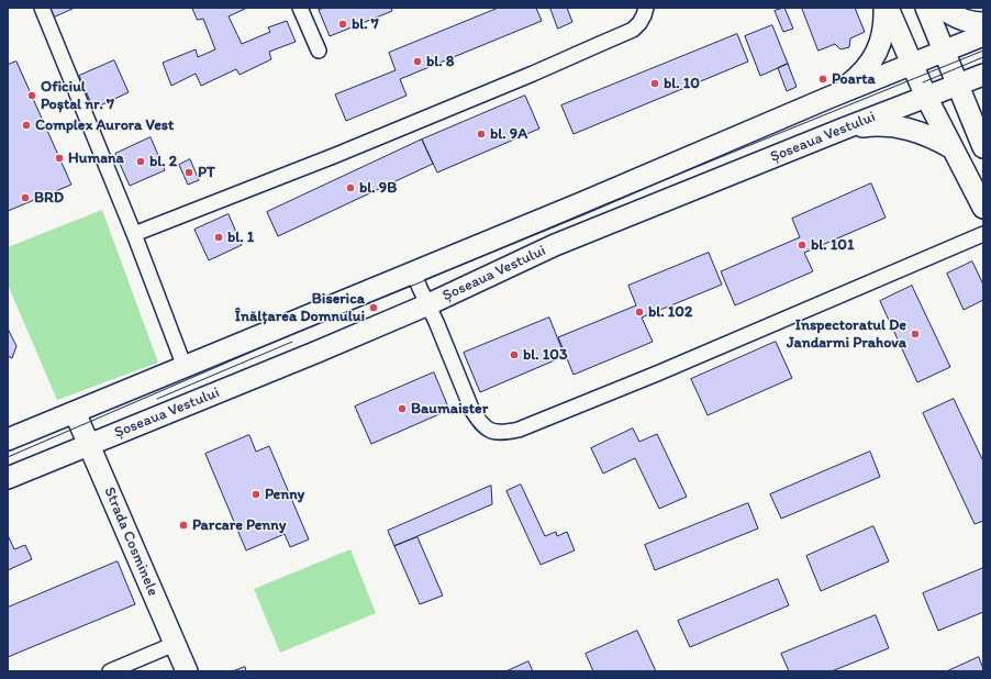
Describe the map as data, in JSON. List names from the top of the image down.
{
  "streets": {
    "main road": ["Șoseaua Vestului", "Strada Cosminele"]
  },
  "crossings": [
    ["Șoseaua Vestului", "Strada Cosminele"]
  ],
  "places": [
    "bl. 7",
    "bl. 8",
    "Poarta",
    "bl. 10",
    "Oficiul Poștal nr. 7",
    "Complex Aurora Vest",
    "bl. 9A",
    "Humana",
    "bl. 2",
    "PT",
    "bl. 9B",
    "BRD",
    "bl. 1",
    "bl. 101",
    "Biserica Înălțarea Domnului",
    "bl. 102",
    "Inspectoratul De Jandarmi Prahova",
    "bl. 103",
    "Baumaister",
    "Penny",
    "Parcare Penny"
  ]
}
